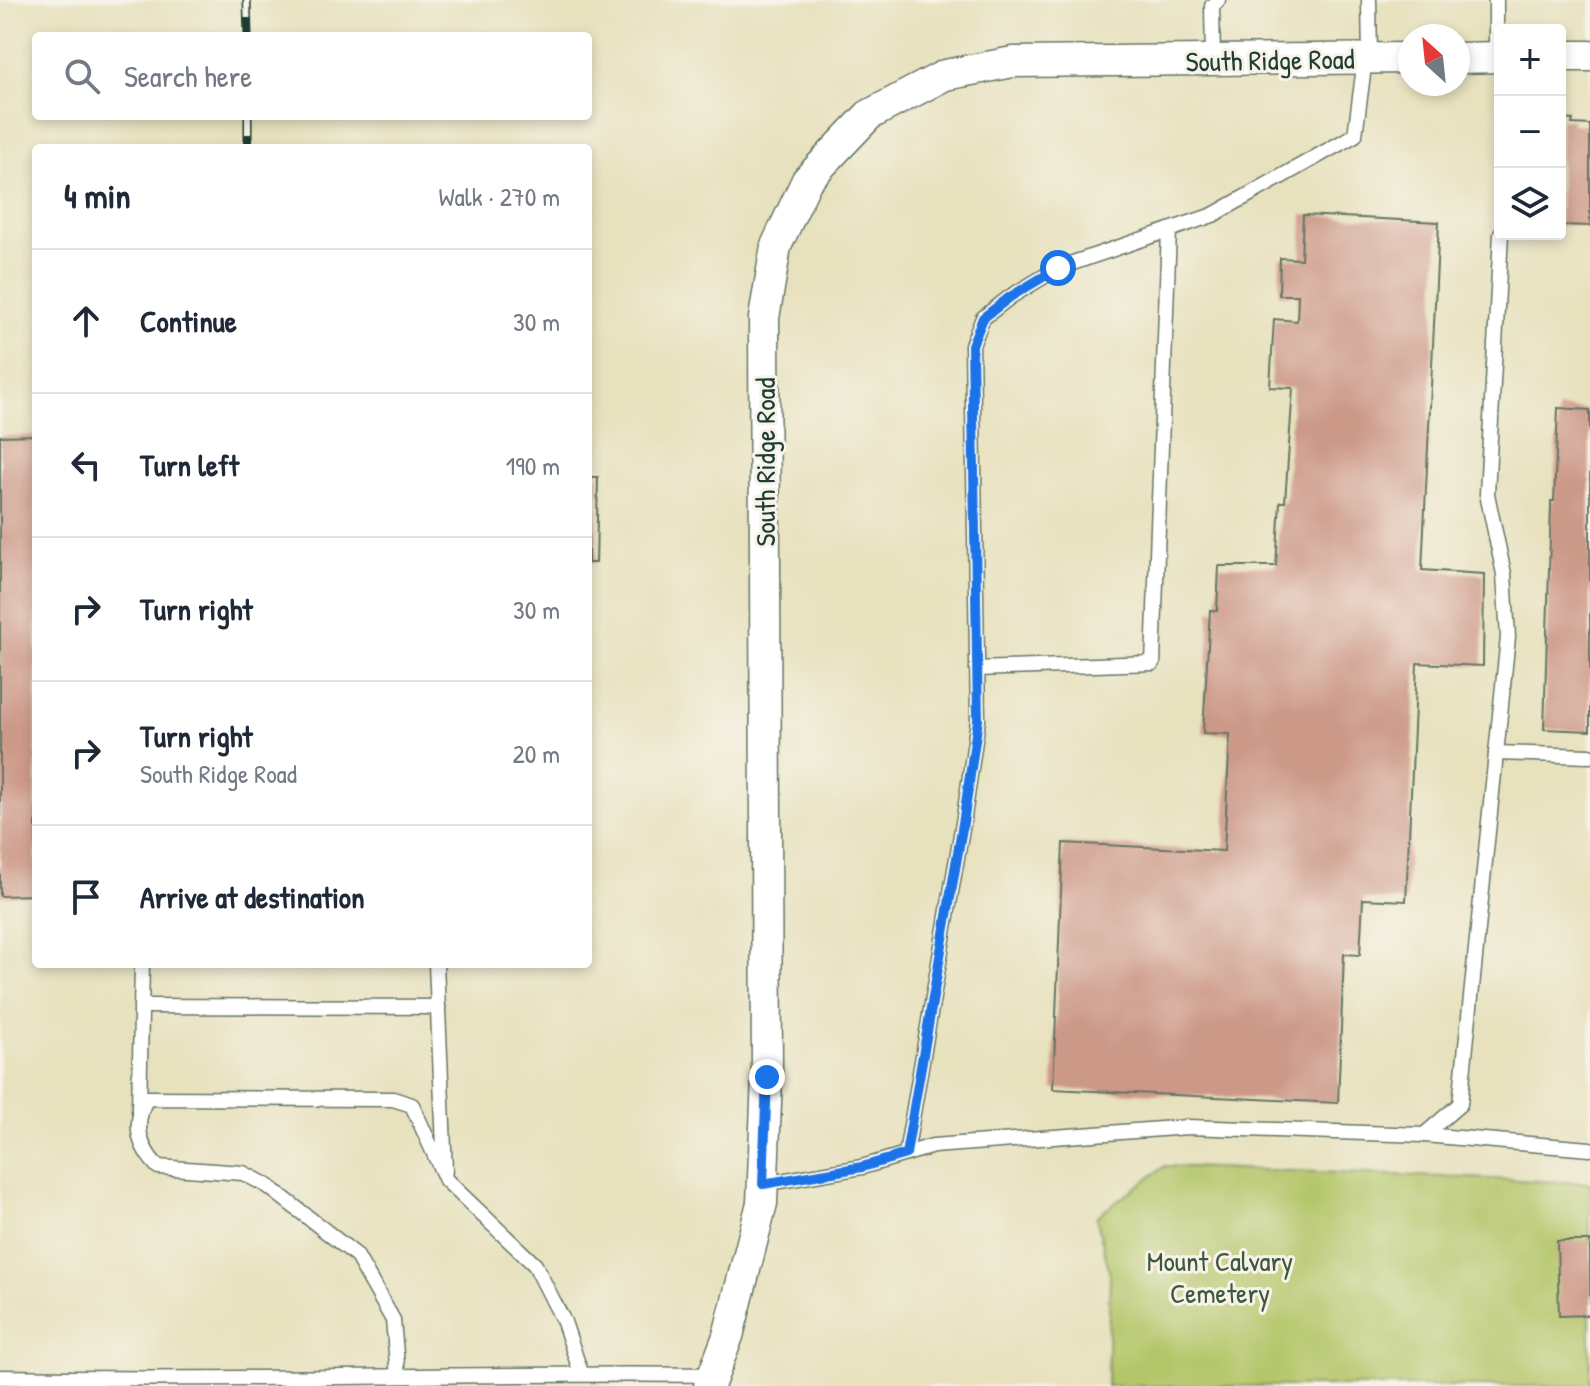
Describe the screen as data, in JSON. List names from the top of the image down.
{
  "streets": {
    "street": ["South Ridge Road"]
  },
  "parks": ["Mount Calvary Cemetery"],
  "north": "top left",
  "page": {
    "map_buttons": ["+", "−"],
    "search": "Search here",
    "heading": ["4 min", "Walk · 270 m"],
    "list": [
      ["Continue", "30 m"],
      ["Turn left", "190 m"],
      ["Turn right", "30 m"],
      ["Turn right", "South Ridge Road", "20 m"],
      "Arrive at destination"
    ]
  }
}
